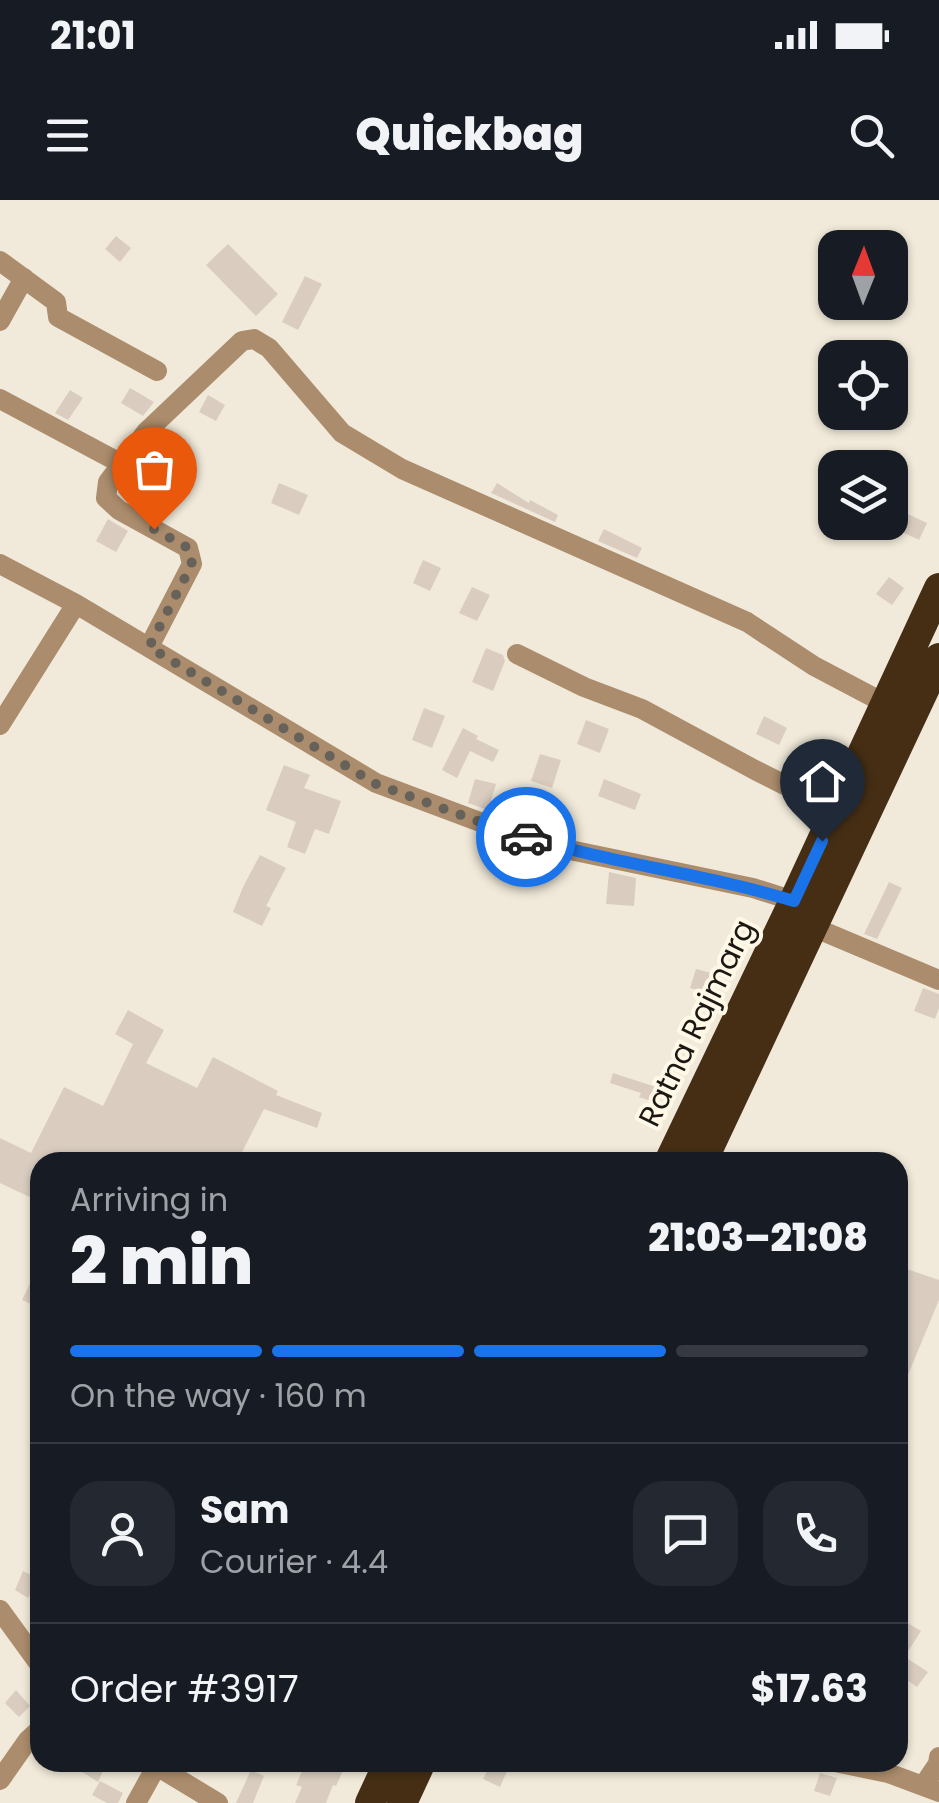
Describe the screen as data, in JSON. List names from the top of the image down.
{
  "streets": {
    "highway": ["Ratna Rajmarg"]
  },
  "north": "top",
  "page": {
    "status": "21:01",
    "header": "Quickbag",
    "heading": ["2 min", "Arriving in", "21:03–21:08"],
    "panel": [
      "Sam",
      "Courier · 4.4",
      "Order #3917",
      "$17.63"
    ],
    "bar": "On the way · 160 m"
  }
}
